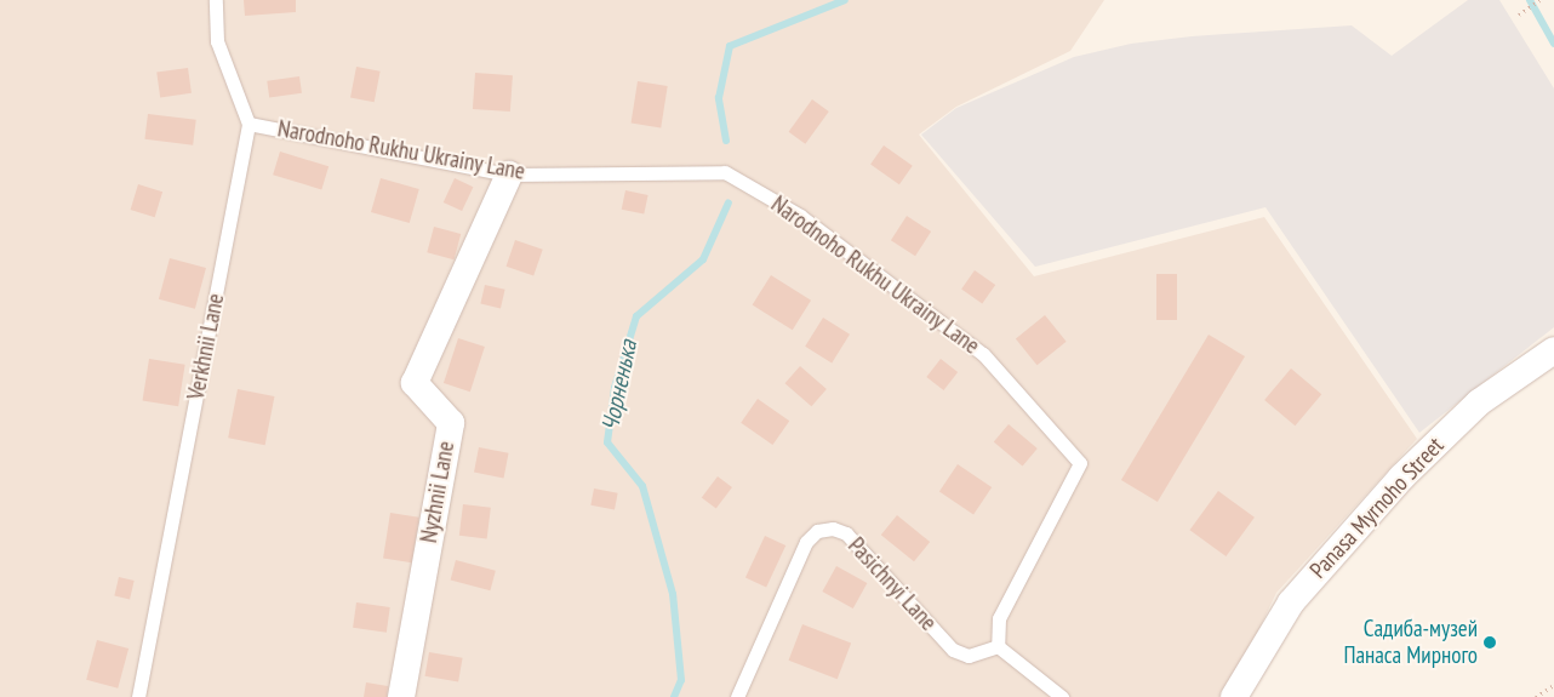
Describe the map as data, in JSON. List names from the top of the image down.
{
  "streets": {
    "street": ["Nyzhnii Lane", "Panasa Myrnoho Street"],
    "lane": ["Narodnoho Rukhu Ukrainy Lane", "Verkhnii Lane", "Pasichnyi Lane"]
  },
  "crossings": [
    ["Narodnoho Rukhu Ukrainy Lane", "Verkhnii Lane"],
    ["Narodnoho Rukhu Ukrainy Lane", "Nyzhnii Lane"],
    ["Narodnoho Rukhu Ukrainy Lane", "Pasichnyi Lane"]
  ],
  "water": ["Чорненька"],
  "places": ["Садиба-музей Панаса Мирного"]
}
